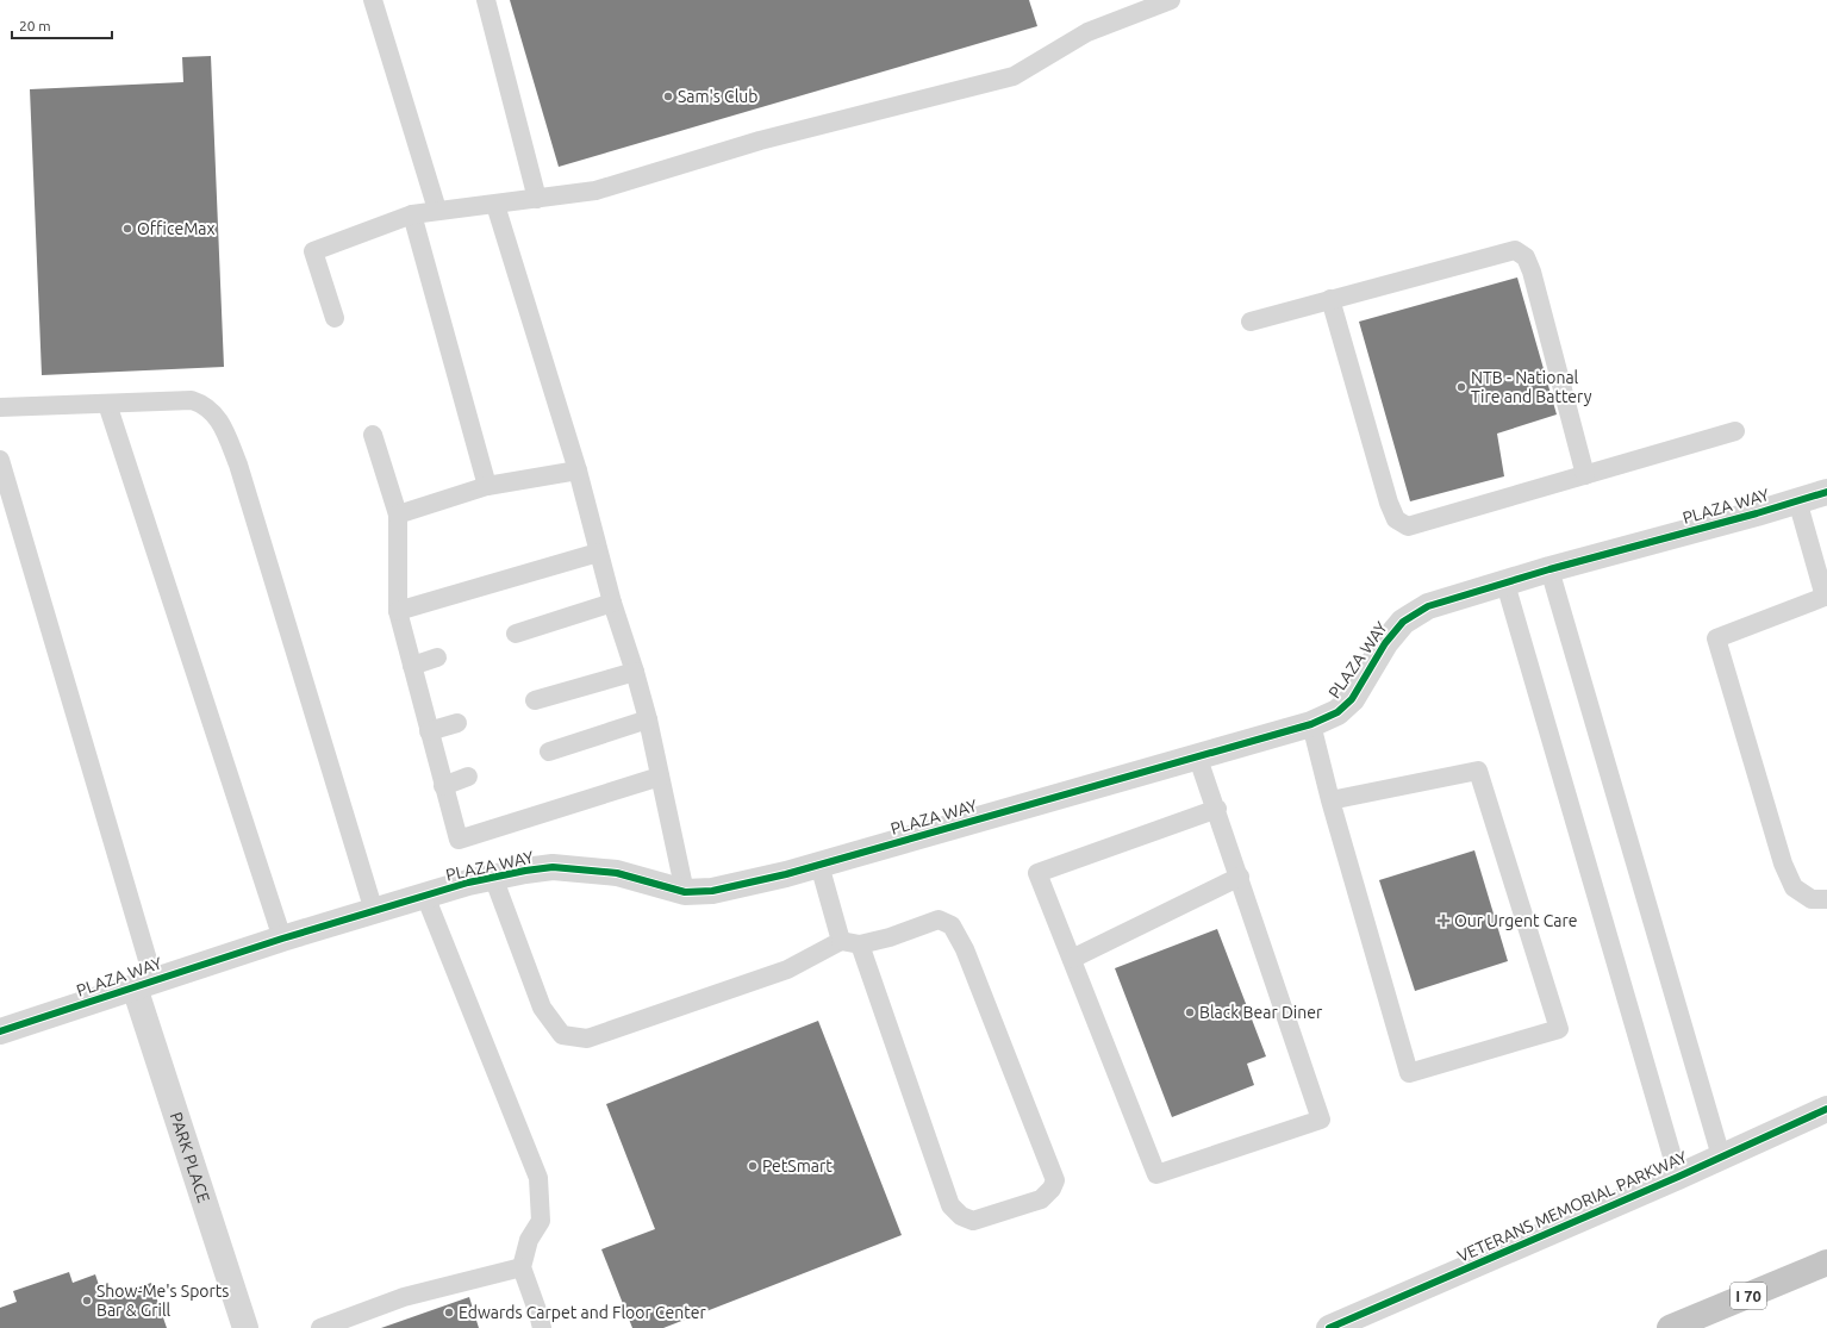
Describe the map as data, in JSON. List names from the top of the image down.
{
  "streets": {
    "highway": ["I 70"],
    "street": ["PLAZA WAY", "PARK PLACE", "VETERANS MEMORIAL PARKWAY"]
  },
  "crossings": [
    ["PLAZA WAY", "PARK PLACE"]
  ],
  "places": {
    "other": [
      "Sam's Club",
      "OfficeMax",
      "NTB - National Tire and Battery",
      "Black Bear Diner",
      "PetSmart",
      "Show-Me's Sports Bar & Grill",
      "Edwards Carpet and Floor Center"
    ],
    "health": ["Our Urgent Care"]
  },
  "scale_bar": "20 m"
}
